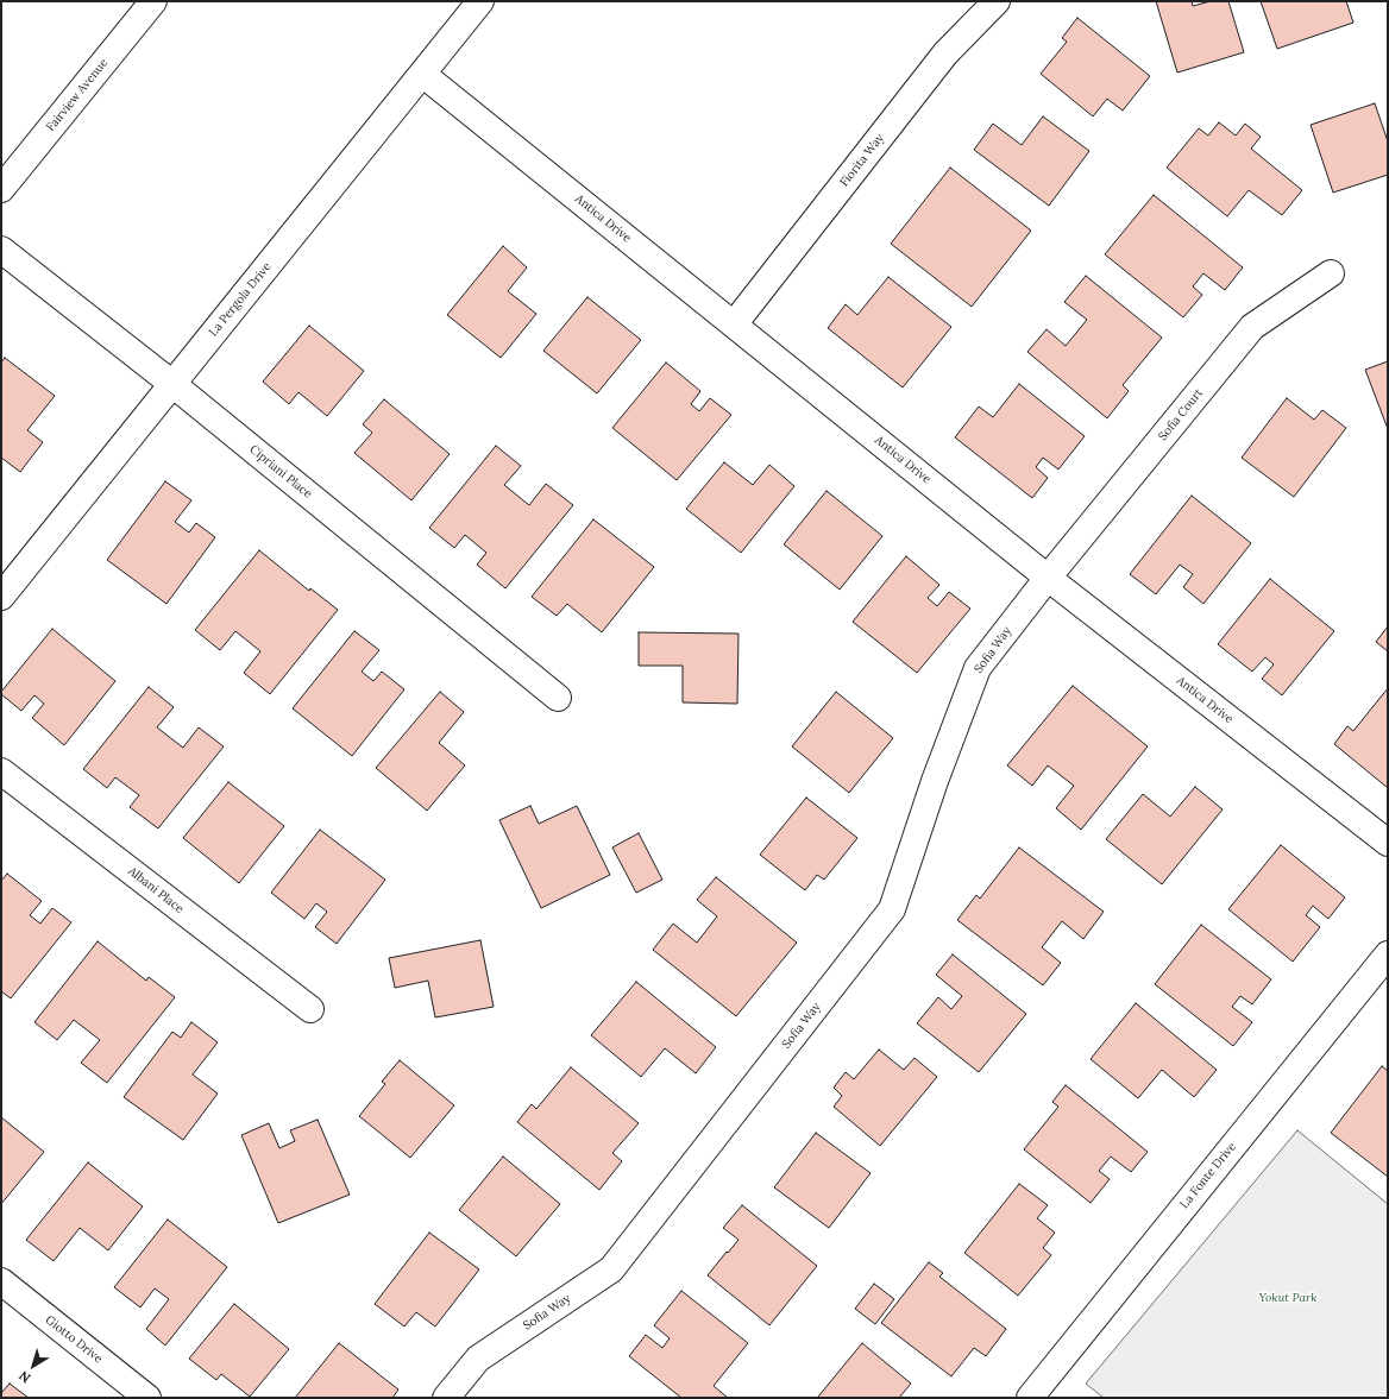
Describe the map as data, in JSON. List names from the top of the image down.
{
  "streets": {
    "street": [
      "Fairview Avenue",
      "Fiorita Way",
      "Antica Drive",
      "La Pergola Drive",
      "Sofia Court",
      "Cipriani Place",
      "Sofia Way",
      "Albani Place",
      "La Fonte Drive",
      "Giotto Drive"
    ]
  },
  "crossings": [
    ["Fiorita Way", "Antica Drive"],
    ["Antica Drive", "La Pergola Drive"],
    ["Antica Drive", "Sofia Court"],
    ["Antica Drive", "Sofia Way"],
    ["La Pergola Drive", "Cipriani Place"],
    ["Sofia Court", "Sofia Way"]
  ],
  "parks": ["Yokut Park"],
  "north": "bottom left"
}
